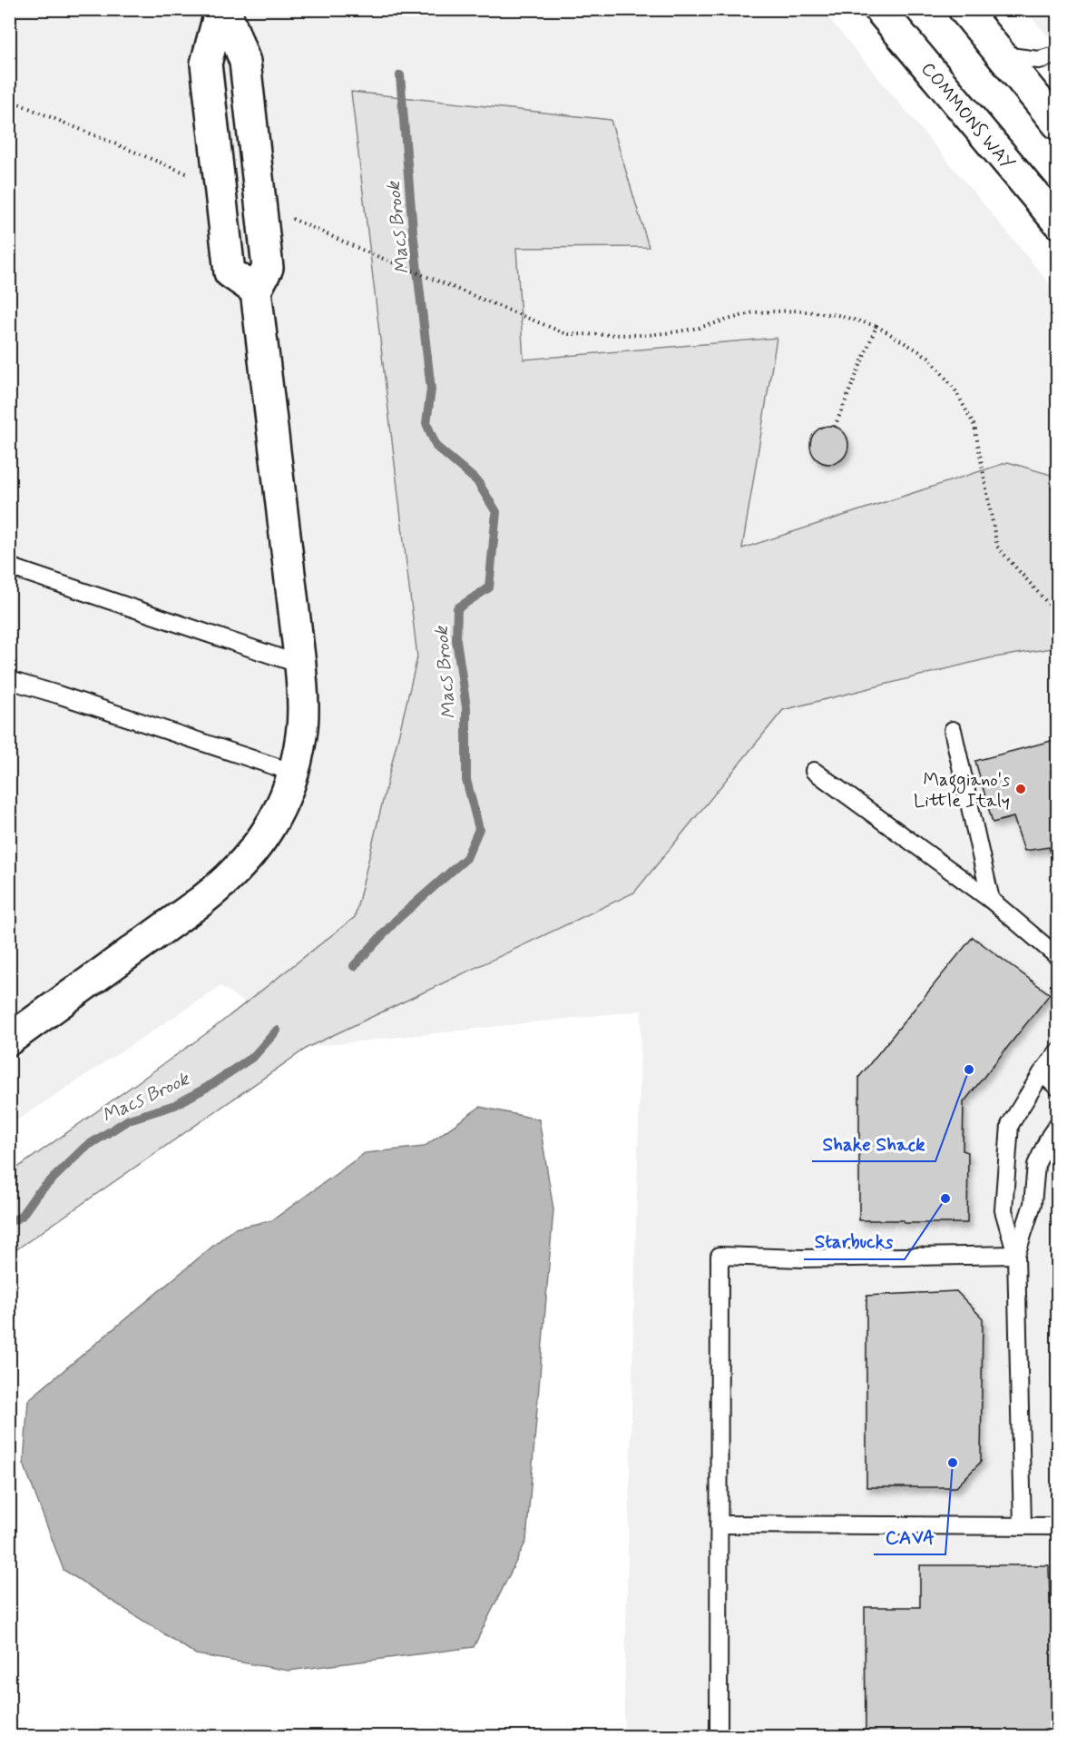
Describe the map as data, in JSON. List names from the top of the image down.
{
  "streets": {
    "street": ["COMMONS WAY"]
  },
  "water": ["Macs Brook"],
  "places": [
    "Maggiano's Little Italy",
    "Shake Shack",
    "Starbucks",
    "CAVA"
  ]
}
